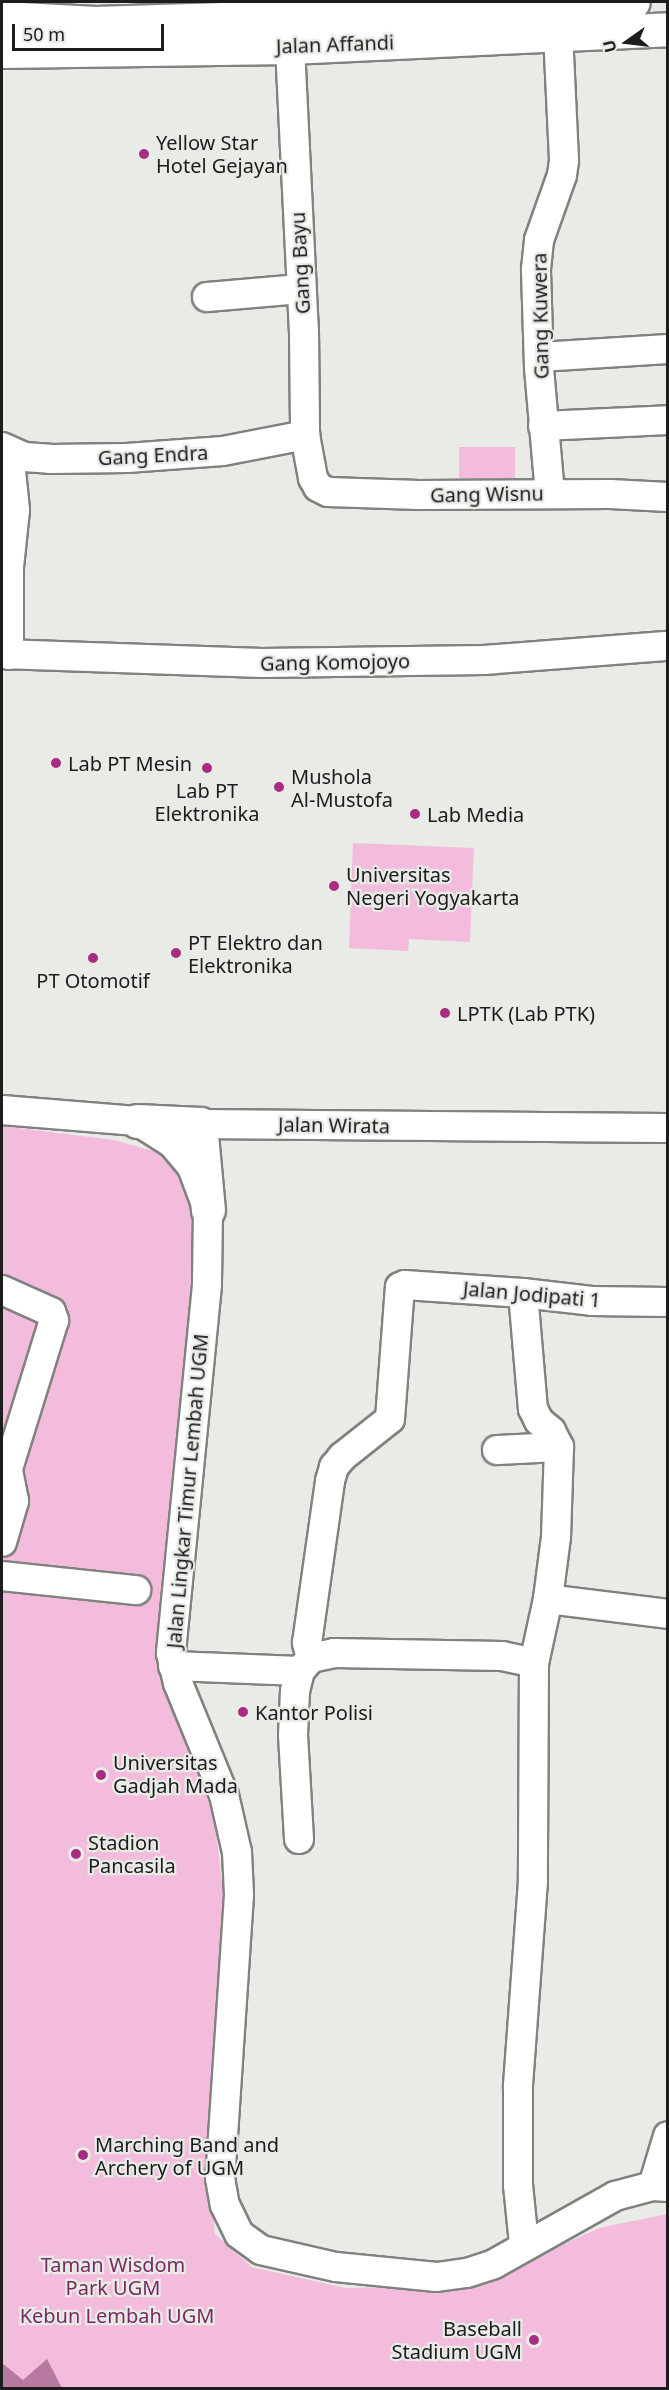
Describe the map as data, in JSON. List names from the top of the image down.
{
  "streets": {
    "main road": ["Jalan Affandi", "Jalan Wirata", "Jalan Lingkar Timur Lembah UGM"],
    "street": [
      "Gang Bayu",
      "Gang Kuwera",
      "Gang Endra",
      "Gang Wisnu",
      "Gang Komojoyo",
      "Jalan Jodipati 1"
    ]
  },
  "crossings": [
    ["Jalan Affandi", "Gang Bayu"],
    ["Jalan Affandi", "Gang Kuwera"],
    ["Gang Bayu", "Gang Endra"],
    ["Gang Bayu", "Gang Wisnu"],
    ["Gang Kuwera", "Gang Wisnu"],
    ["Jalan Wirata", "Jalan Lingkar Timur Lembah UGM"]
  ],
  "parks": ["Taman Wisdom Park UGM", "Kebun Lembah UGM"],
  "places": [
    "Yellow Star Hotel Gejayan",
    "Lab PT Mesin",
    "Lab PT Elektronika",
    "Mushola Al-Mustofa",
    "Lab Media",
    "Universitas Negeri Yogyakarta",
    "PT Elektro dan Elektronika",
    "PT Otomotif",
    "LPTK (Lab PTK)",
    "Kantor Polisi",
    "Universitas Gadjah Mada",
    "Stadion Pancasila",
    "Marching Band and Archery of UGM",
    "Baseball Stadium UGM"
  ],
  "scale_bar": "50 m",
  "north": "left"
}
